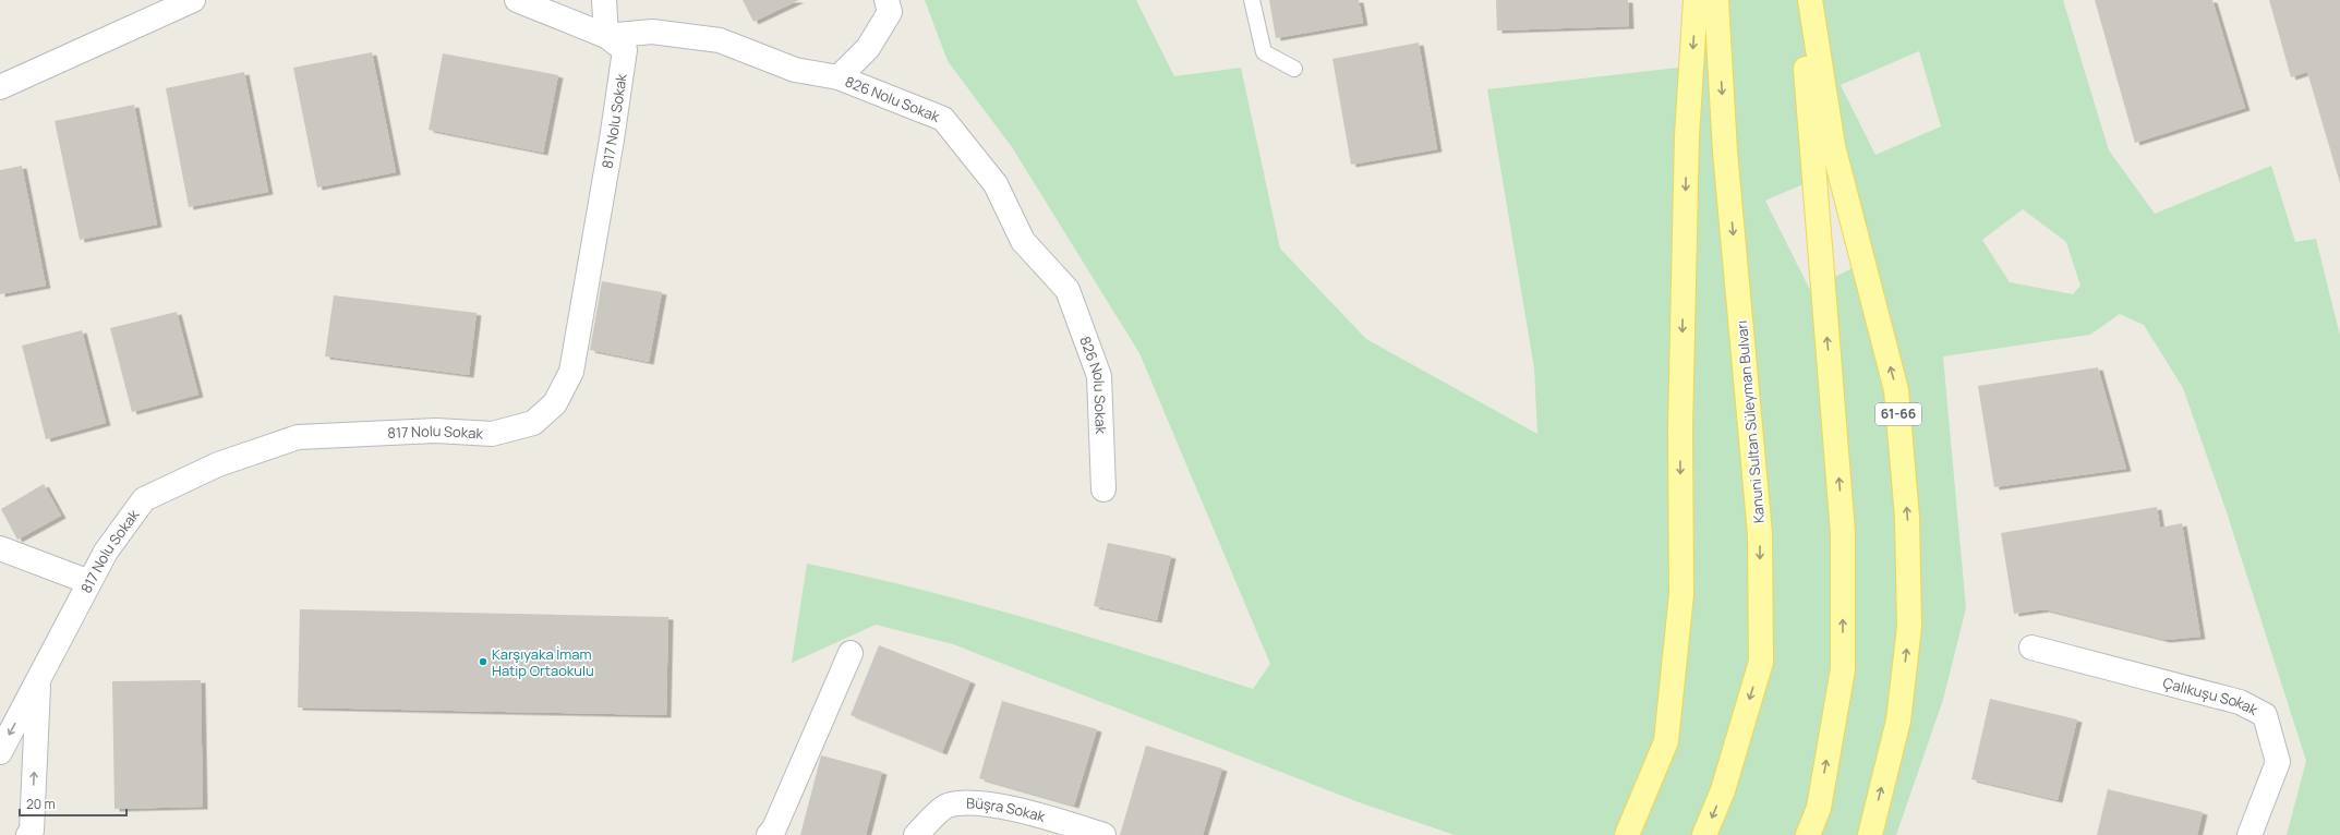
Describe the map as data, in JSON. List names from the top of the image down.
{
  "streets": {
    "main road": ["61-66", "Kanuni Sultan Süleyman Bulvarı"],
    "street": [
      "826 Nolu Sokak",
      "817 Nolu Sokak",
      "Çalıkuşu Sokak",
      "Büşra Sokak"
    ]
  },
  "crossings": [
    ["826 Nolu Sokak", "817 Nolu Sokak"]
  ],
  "places": ["Karşıyaka İmam Hatip Ortaokulu"],
  "scale_bar": "20 m"
}
